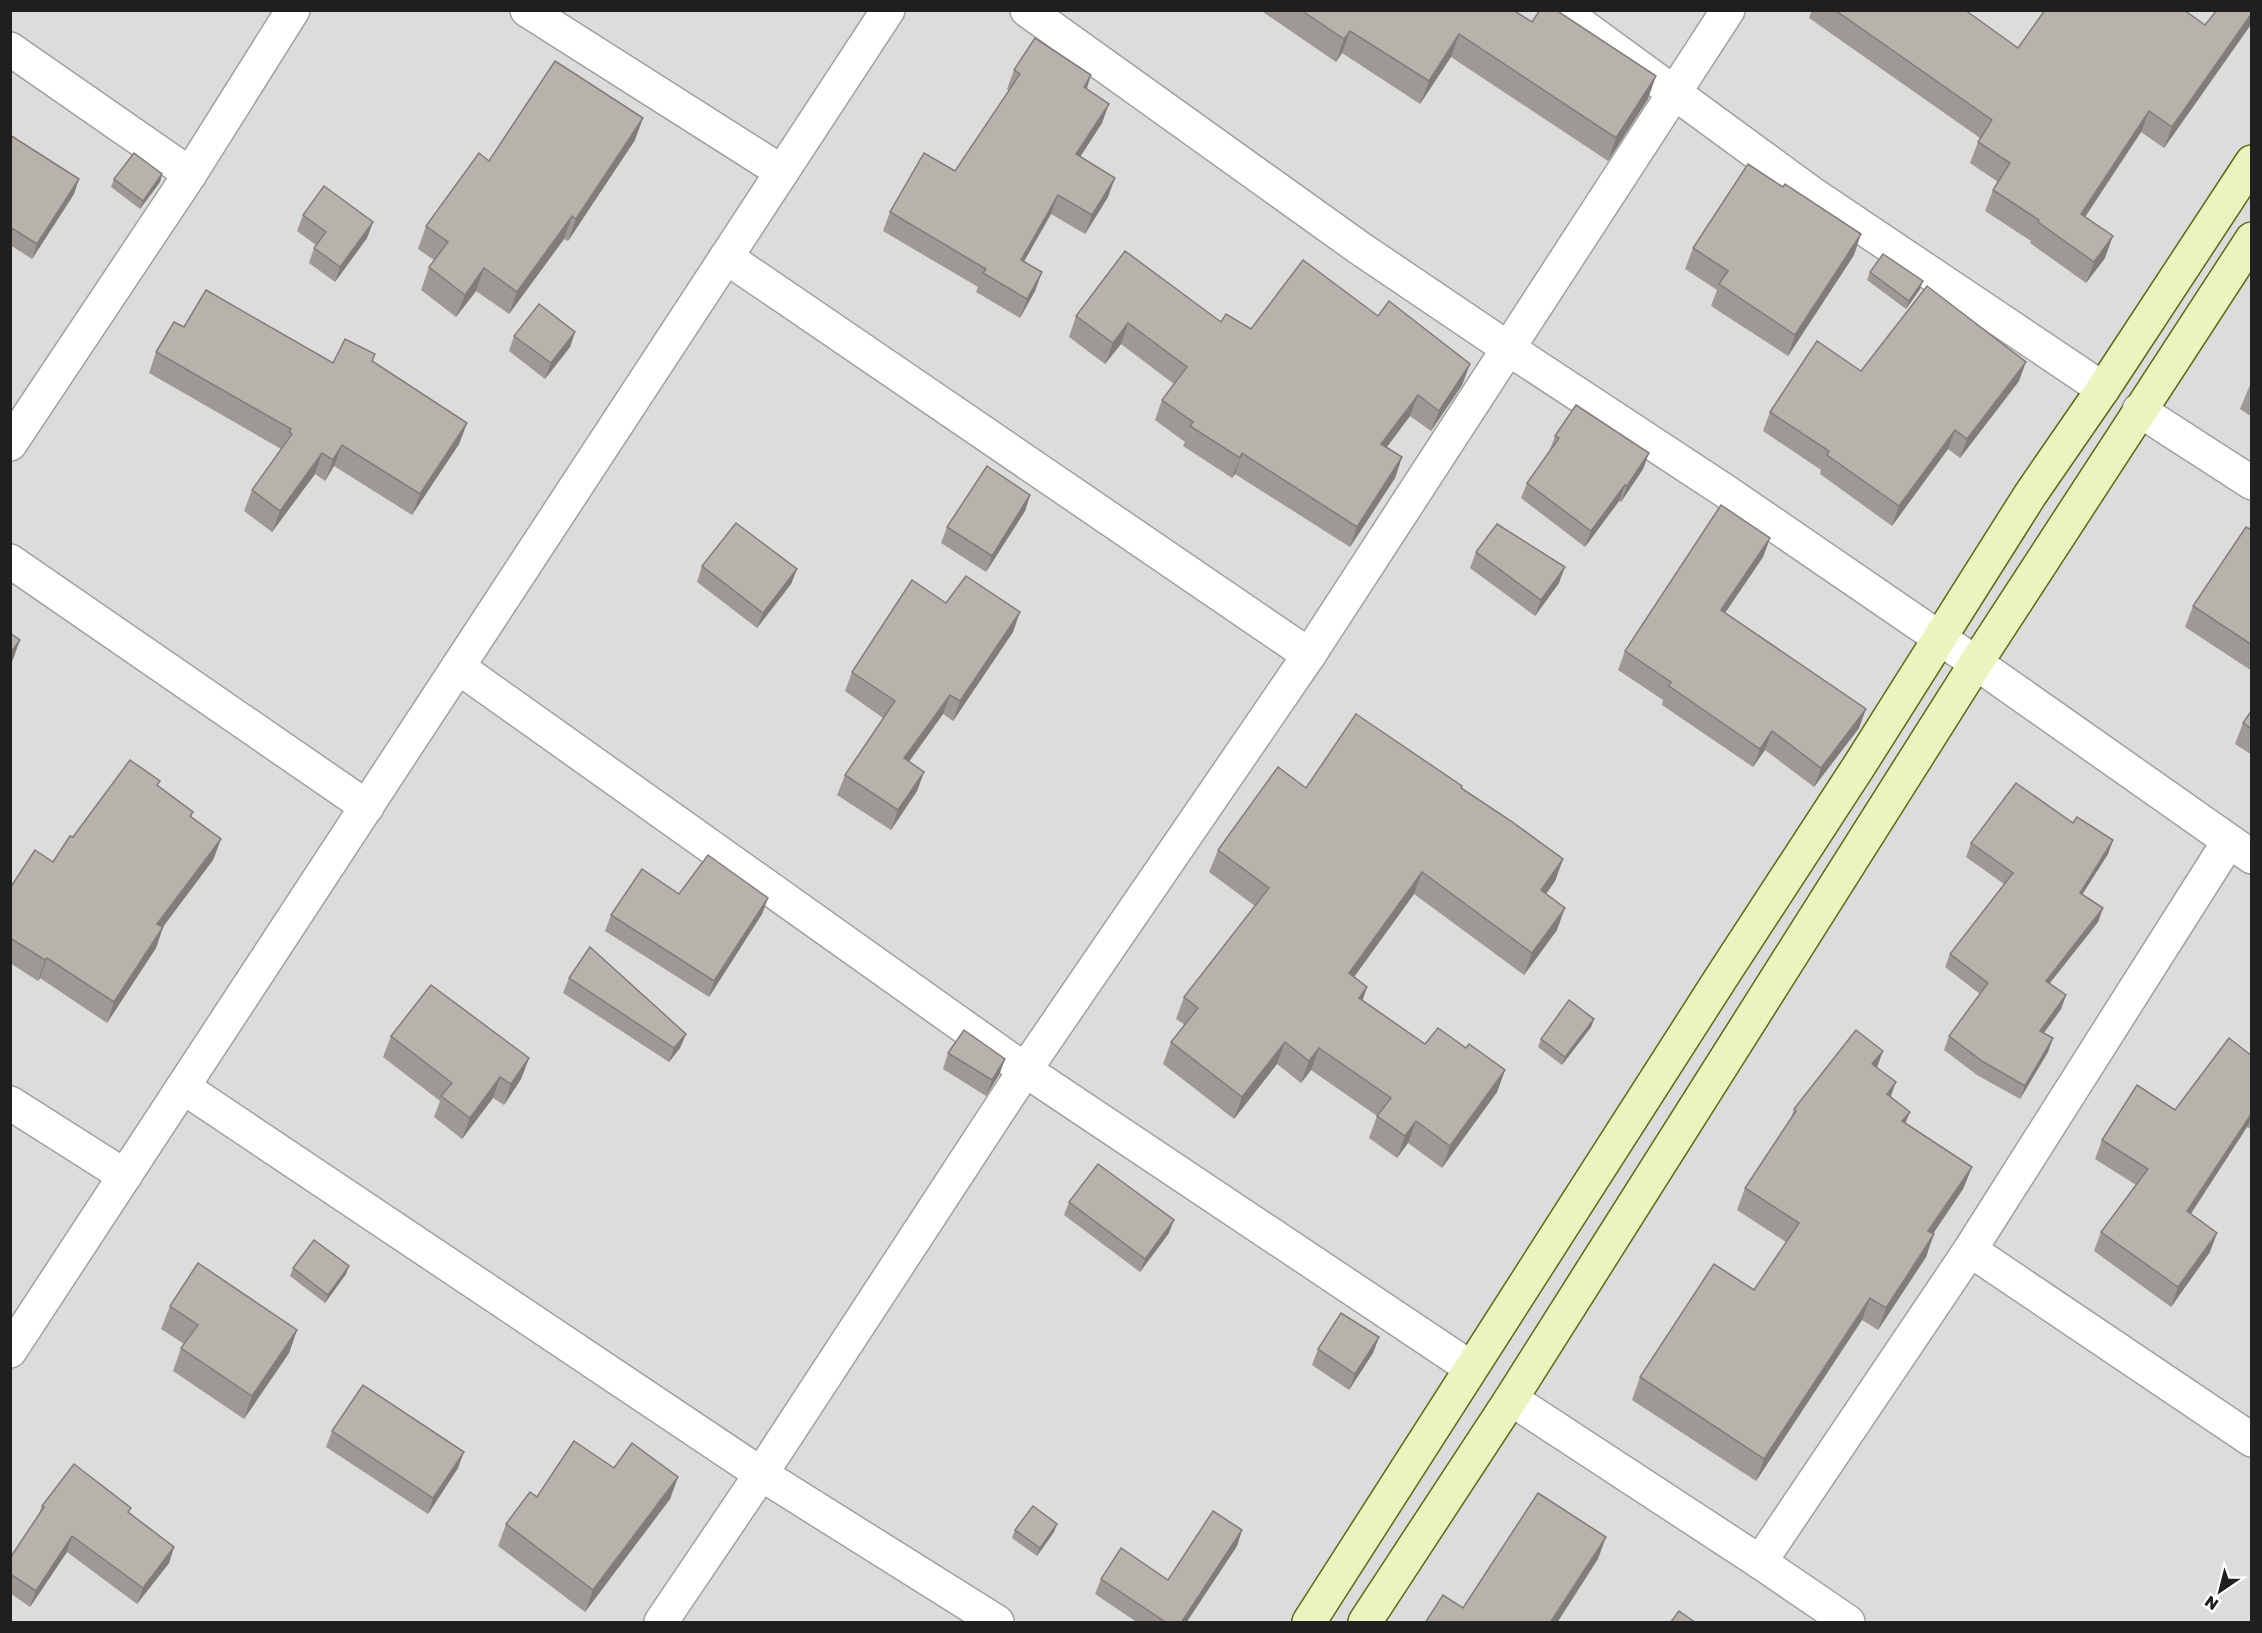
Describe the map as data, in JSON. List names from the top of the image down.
{
  "north": "bottom left"
}
